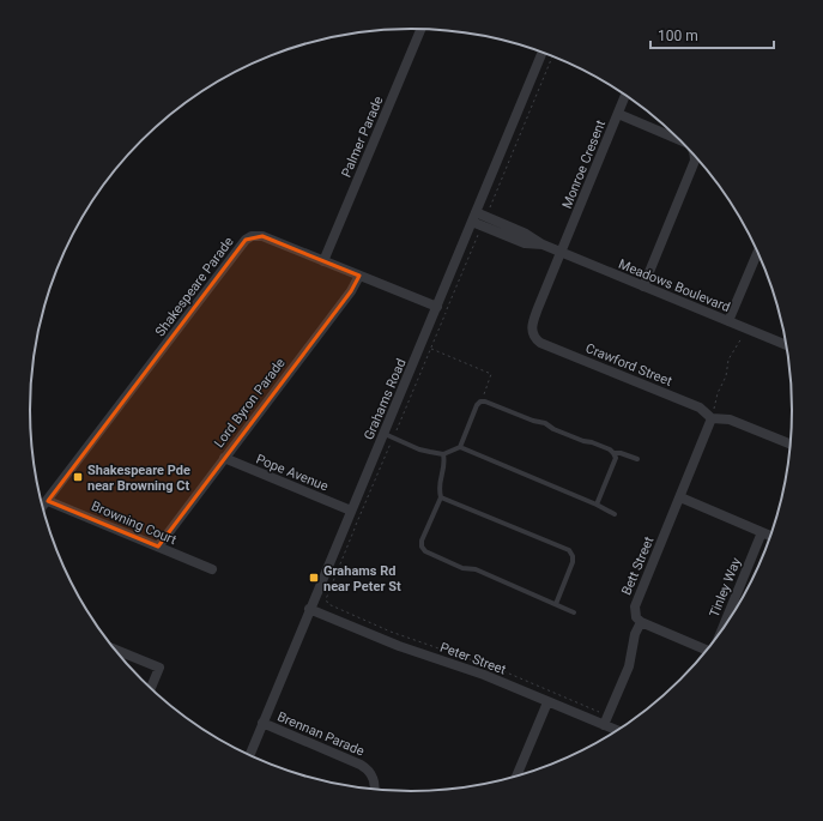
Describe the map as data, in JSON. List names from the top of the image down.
{
  "streets": {
    "street": [
      "Palmer Parade",
      "Monroe Cresent",
      "Meadows Boulevard",
      "Shakespeare Parade",
      "Crawford Street",
      "Grahams Road",
      "Lord Byron Parade",
      "Pope Avenue",
      "Browning Court",
      "Bett Street",
      "Tinley Way",
      "Peter Street",
      "Brennan Parade"
    ]
  },
  "crossings": [
    ["Palmer Parade", "Shakespeare Parade"],
    ["Monroe Cresent", "Meadows Boulevard"],
    ["Monroe Cresent", "Crawford Street"],
    ["Meadows Boulevard", "Crawford Street"],
    ["Meadows Boulevard", "Grahams Road"],
    ["Shakespeare Parade", "Grahams Road"],
    ["Shakespeare Parade", "Lord Byron Parade"],
    ["Shakespeare Parade", "Browning Court"],
    ["Crawford Street", "Bett Street"],
    ["Grahams Road", "Pope Avenue"],
    ["Grahams Road", "Peter Street"],
    ["Grahams Road", "Brennan Parade"],
    ["Lord Byron Parade", "Pope Avenue"],
    ["Lord Byron Parade", "Browning Court"],
    ["Bett Street", "Peter Street"]
  ],
  "places": {
    "transit": ["Shakespeare Pde near Browning Ct", "Grahams Rd near Peter St"]
  },
  "scale_bar": "100 m"
}
